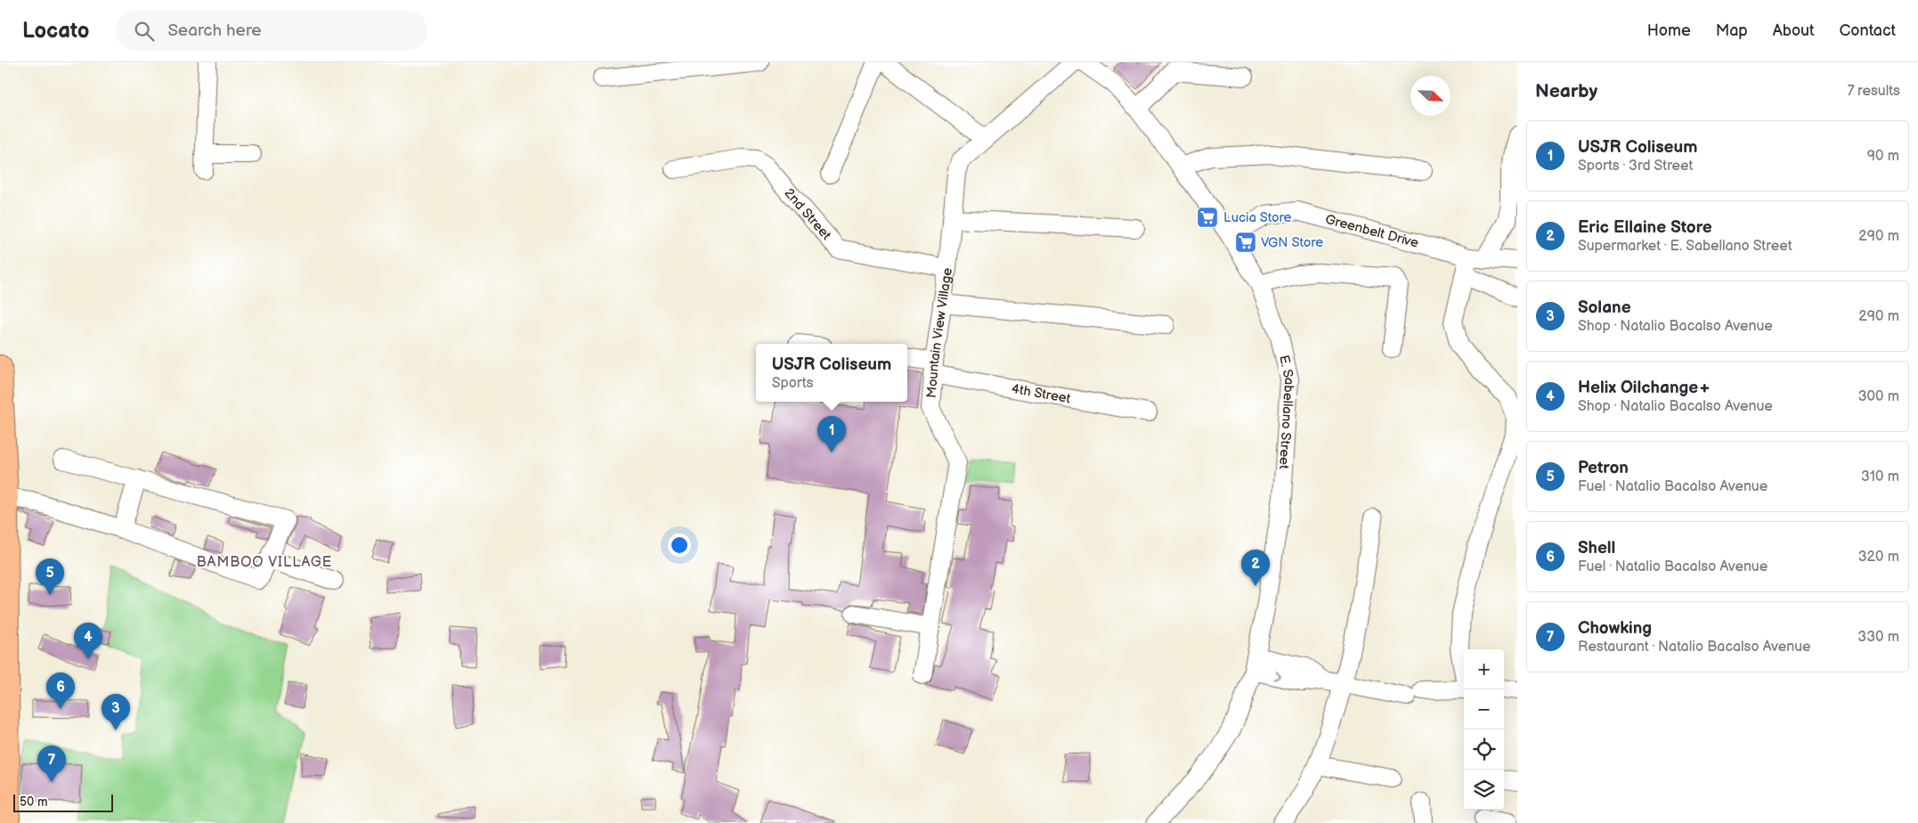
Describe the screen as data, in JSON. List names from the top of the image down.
{
  "streets": {
    "street": [
      "2nd Street",
      "Greenbelt Drive",
      "Mountain View Village",
      "4th Street",
      "E. Sabellano Street"
    ]
  },
  "crossings": [
    ["2nd Street", "Mountain View Village"],
    ["Greenbelt Drive", "E. Sabellano Street"],
    ["Mountain View Village", "4th Street"]
  ],
  "districts": ["BAMBOO VILLAGE"],
  "places": {
    "supermarket": ["Lucia Store", "VGN Store"]
  },
  "scale_bar": "50 m",
  "north": "bottom right",
  "page": {
    "header": "Locato",
    "search": "Search here",
    "nav": [
      "Home",
      "Map",
      "About",
      "Contact"
    ],
    "heading": ["Nearby", "7 results"],
    "list": [
      {
        "mark": "1",
        "name": "USJR Coliseum",
        "note": "Sports · 3rd Street",
        "value": "90 m"
      },
      {
        "mark": "2",
        "name": "Eric Ellaine Store",
        "note": "Supermarket · E. Sabellano Street",
        "value": "290 m"
      },
      {
        "mark": "3",
        "name": "Solane",
        "note": "Shop · Natalio Bacalso Avenue",
        "value": "290 m"
      },
      {
        "mark": "4",
        "name": "Helix Oilchange+",
        "note": "Shop · Natalio Bacalso Avenue",
        "value": "300 m"
      },
      {
        "mark": "5",
        "name": "Petron",
        "note": "Fuel · Natalio Bacalso Avenue",
        "value": "310 m"
      },
      {
        "mark": "6",
        "name": "Shell",
        "note": "Fuel · Natalio Bacalso Avenue",
        "value": "320 m"
      },
      {
        "mark": "7",
        "name": "Chowking",
        "note": "Restaurant · Natalio Bacalso Avenue",
        "value": "330 m"
      }
    ],
    "popup": ["USJR Coliseum", "Sports"],
    "pins": [
      "1",
      "2",
      "5",
      "4",
      "6",
      "3",
      "7"
    ],
    "map_buttons": ["+", "−"],
    "scale": "50 m"
  }
}
